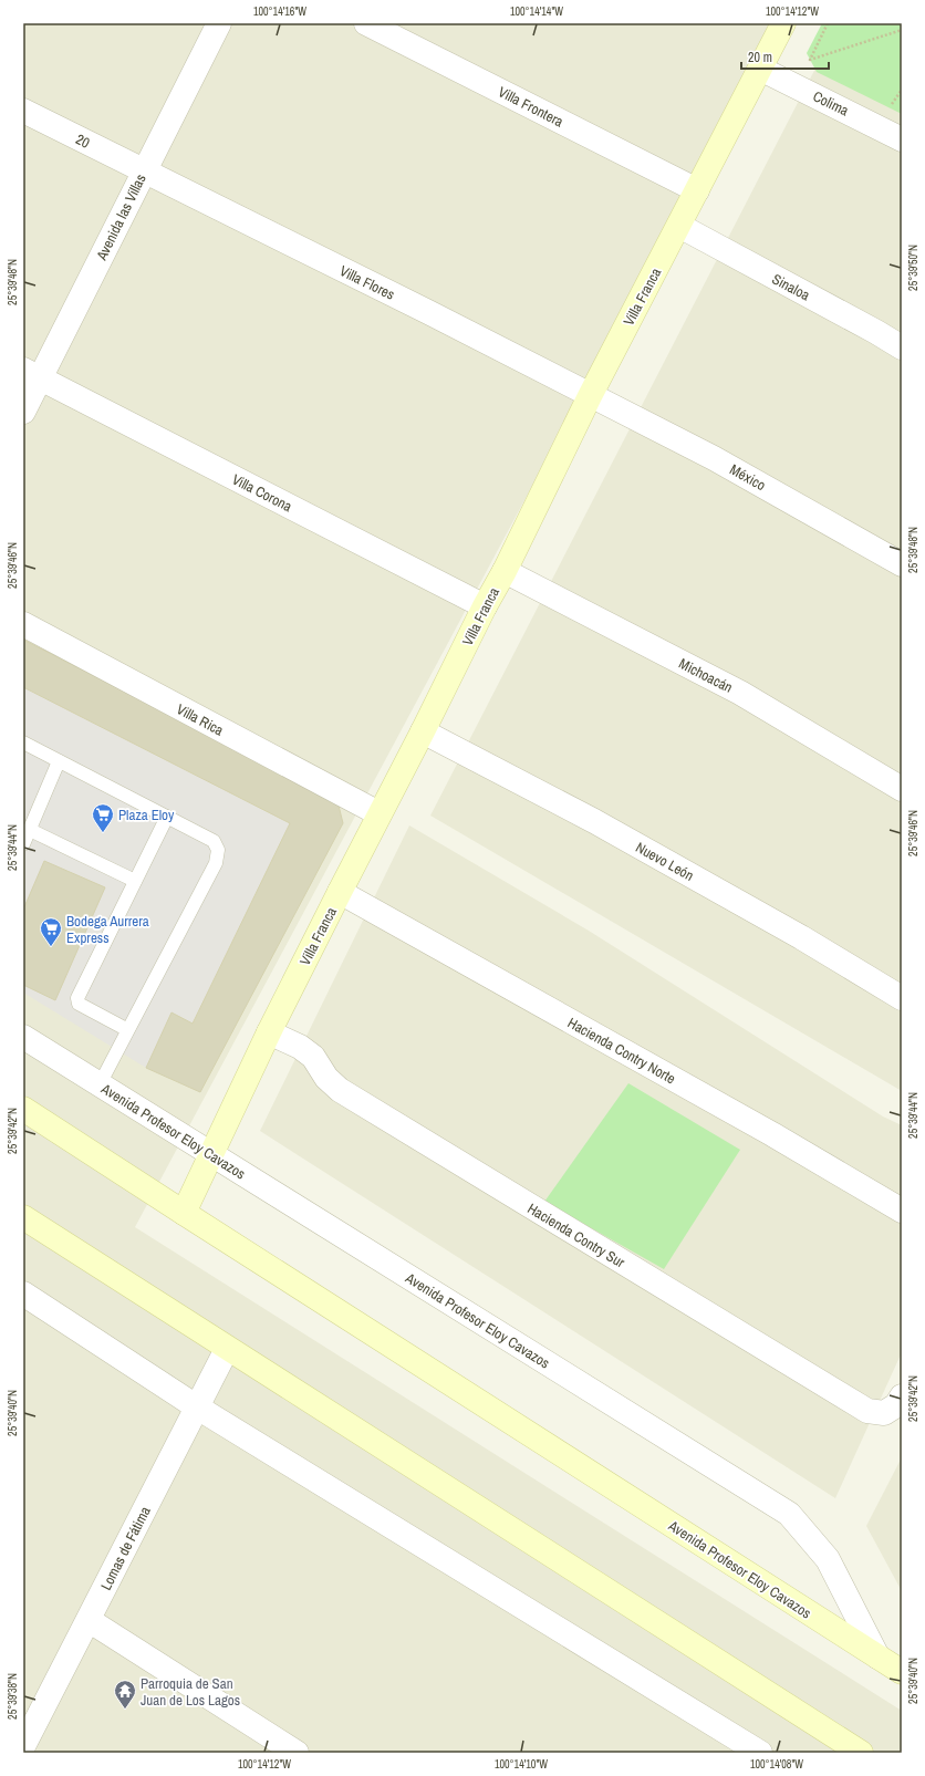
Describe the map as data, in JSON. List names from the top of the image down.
{
  "streets": {
    "main road": ["Villa Franca", "Avenida Profesor Eloy Cavazos"],
    "street": [
      "Colima",
      "Villa Frontera",
      "20",
      "Avenida las Villas",
      "Villa Flores",
      "Sinaloa",
      "México",
      "Villa Corona",
      "Michoacán",
      "Villa Rica",
      "Nuevo León",
      "Hacienda Contry Norte",
      "Hacienda Contry Sur",
      "Lomas de Fátima"
    ]
  },
  "crossings": [
    ["Colima", "Villa Franca"],
    ["Villa Frontera", "Villa Franca"],
    ["20", "Avenida las Villas"],
    ["20", "Villa Flores"],
    ["Avenida las Villas", "Villa Flores"],
    ["Avenida las Villas", "Villa Corona"],
    ["Villa Flores", "Villa Franca"],
    ["Villa Flores", "México"],
    ["Sinaloa", "Villa Franca"],
    ["Villa Franca", "México"],
    ["Villa Franca", "Villa Corona"],
    ["Villa Franca", "Michoacán"],
    ["Villa Franca", "Villa Rica"],
    ["Villa Franca", "Nuevo León"],
    ["Villa Franca", "Hacienda Contry Norte"],
    ["Villa Franca", "Avenida Profesor Eloy Cavazos"],
    ["Villa Franca", "Hacienda Contry Sur"]
  ],
  "places": {
    "supermarket": ["Plaza Eloy", "Bodega Aurrera Express"],
    "temple": ["Parroquia de San Juan de Los Lagos"]
  },
  "scale_bar": "20 m",
  "coordinates": [
    "100°14'16\"W",
    "100°14'14\"W",
    "100°14'12\"W",
    "25°39'50\"N",
    "25°39'48\"N",
    "25°39'46\"N",
    "25°39'44\"N",
    "25°39'42\"N",
    "25°39'40\"N",
    "25°39'38\"N",
    "100°14'10\"W",
    "100°14'08\"W"
  ]
}
